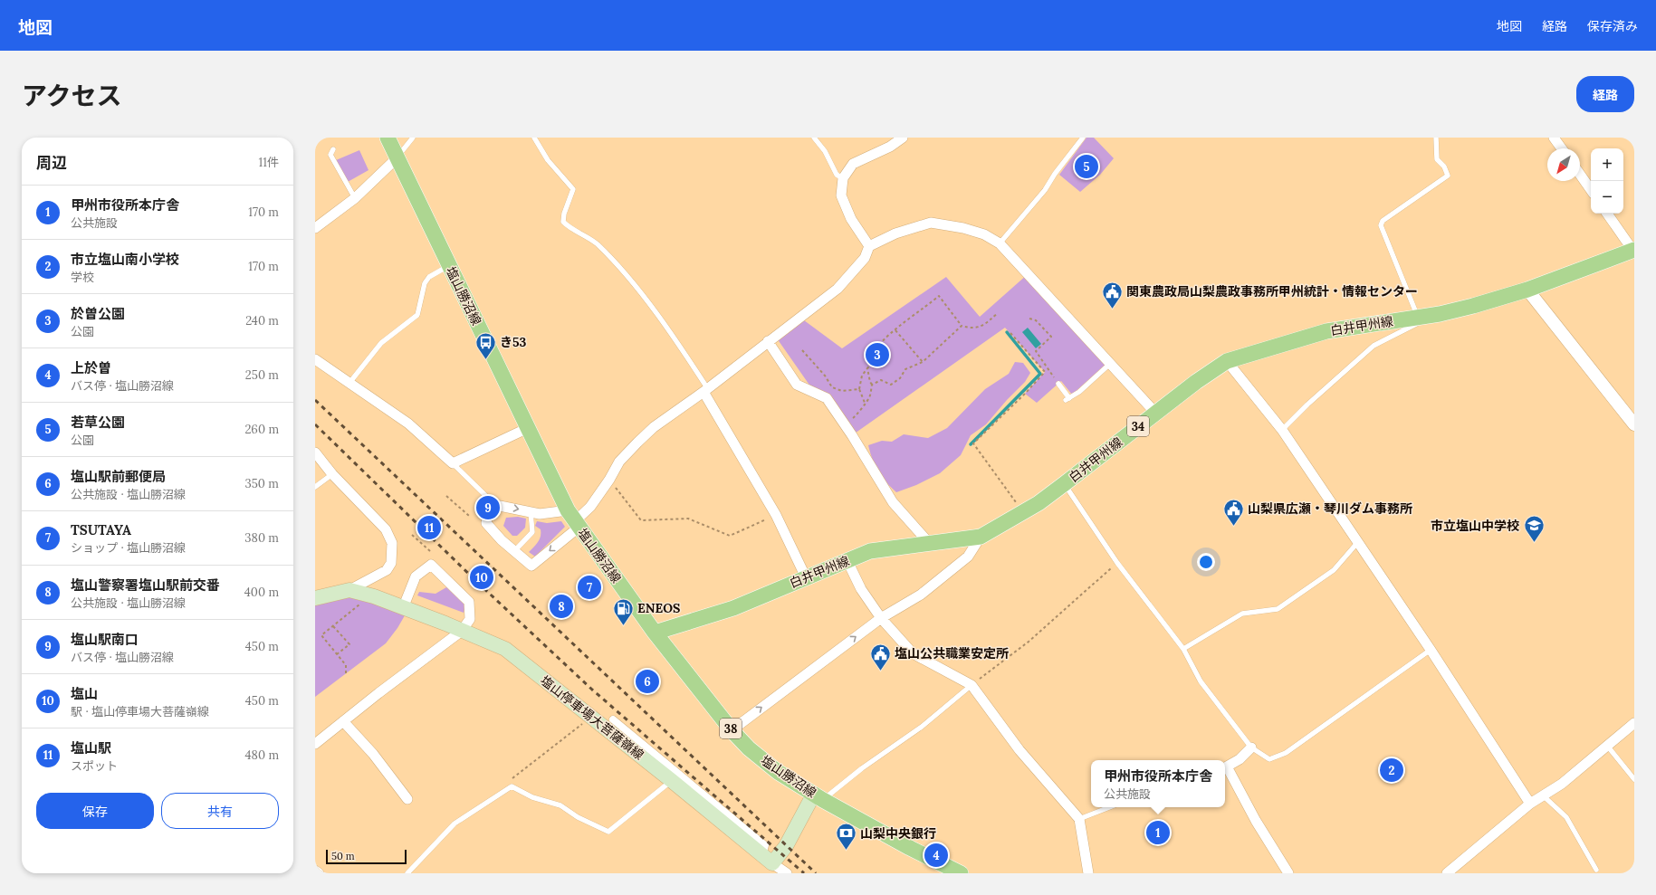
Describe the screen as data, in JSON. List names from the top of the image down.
{
  "streets": {
    "main road": [
      "塩山勝沼線",
      "白井甲州線",
      "34",
      "塩山停車場大菩薩嶺線",
      "38"
    ]
  },
  "crossings": [
    ["塩山勝沼線", "白井甲州線"]
  ],
  "places": {
    "public building": ["関東農政局山梨農政事務所甲州統計・情報センター", "山梨県広瀬・琴川ダム事務所", "塩山公共職業安定所"],
    "bus stop": ["き53"],
    "school or university": ["市立塩山中学校"],
    "fuel station": ["ENEOS"],
    "bank": ["山梨中央銀行"]
  },
  "scale_bar": "50 m",
  "north": "bottom left",
  "page": {
    "header": "地図",
    "nav": ["地図", "経路", "保存済み"],
    "title": "アクセス",
    "buttons": [
      "経路",
      ["保存", "共有"]
    ],
    "heading": ["周辺", "11件"],
    "map_buttons": ["+", "−"],
    "pins": [
      "5",
      "3",
      "9",
      "11",
      "10",
      "7",
      "8",
      "6",
      "2",
      "1",
      "4"
    ],
    "list": [
      {
        "mark": "1",
        "name": "甲州市役所本庁舎",
        "note": "公共施設",
        "value": "170 m"
      },
      {
        "mark": "2",
        "name": "市立塩山南小学校",
        "note": "学校",
        "value": "170 m"
      },
      {
        "mark": "3",
        "name": "於曽公園",
        "note": "公園",
        "value": "240 m"
      },
      {
        "mark": "4",
        "name": "上於曽",
        "note": "バス停 · 塩山勝沼線",
        "value": "250 m"
      },
      {
        "mark": "5",
        "name": "若草公園",
        "note": "公園",
        "value": "260 m"
      },
      {
        "mark": "6",
        "name": "塩山駅前郵便局",
        "note": "公共施設 · 塩山勝沼線",
        "value": "350 m"
      },
      {
        "mark": "7",
        "name": "TSUTAYA",
        "note": "ショップ · 塩山勝沼線",
        "value": "380 m"
      },
      {
        "mark": "8",
        "name": "塩山警察署塩山駅前交番",
        "note": "公共施設 · 塩山勝沼線",
        "value": "400 m"
      },
      {
        "mark": "9",
        "name": "塩山駅南口",
        "note": "バス停 · 塩山勝沼線",
        "value": "450 m"
      },
      {
        "mark": "10",
        "name": "塩山",
        "note": "駅 · 塩山停車場大菩薩嶺線",
        "value": "450 m"
      },
      {
        "mark": "11",
        "name": "塩山駅",
        "note": "スポット",
        "value": "480 m"
      }
    ],
    "popup": ["甲州市役所本庁舎", "公共施設"],
    "scale": "50 m"
  }
}
